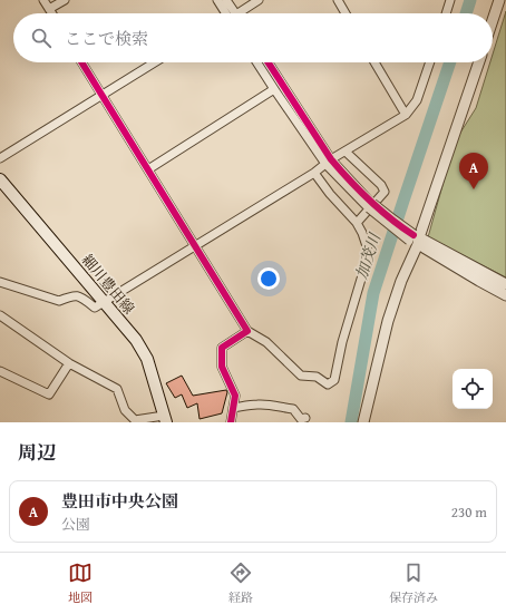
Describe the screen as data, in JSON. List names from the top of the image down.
{
  "streets": {
    "main road": ["細川豊田線"]
  },
  "water": ["加茂川"],
  "page": {
    "search": "ここで検索",
    "pins": "A",
    "heading": "周辺",
    "list": [
      {
        "mark": "A",
        "name": "豊田市中央公園",
        "note": "公園",
        "value": "230 m"
      }
    ],
    "nav": ["地図", "経路", "保存済み"]
  }
}
